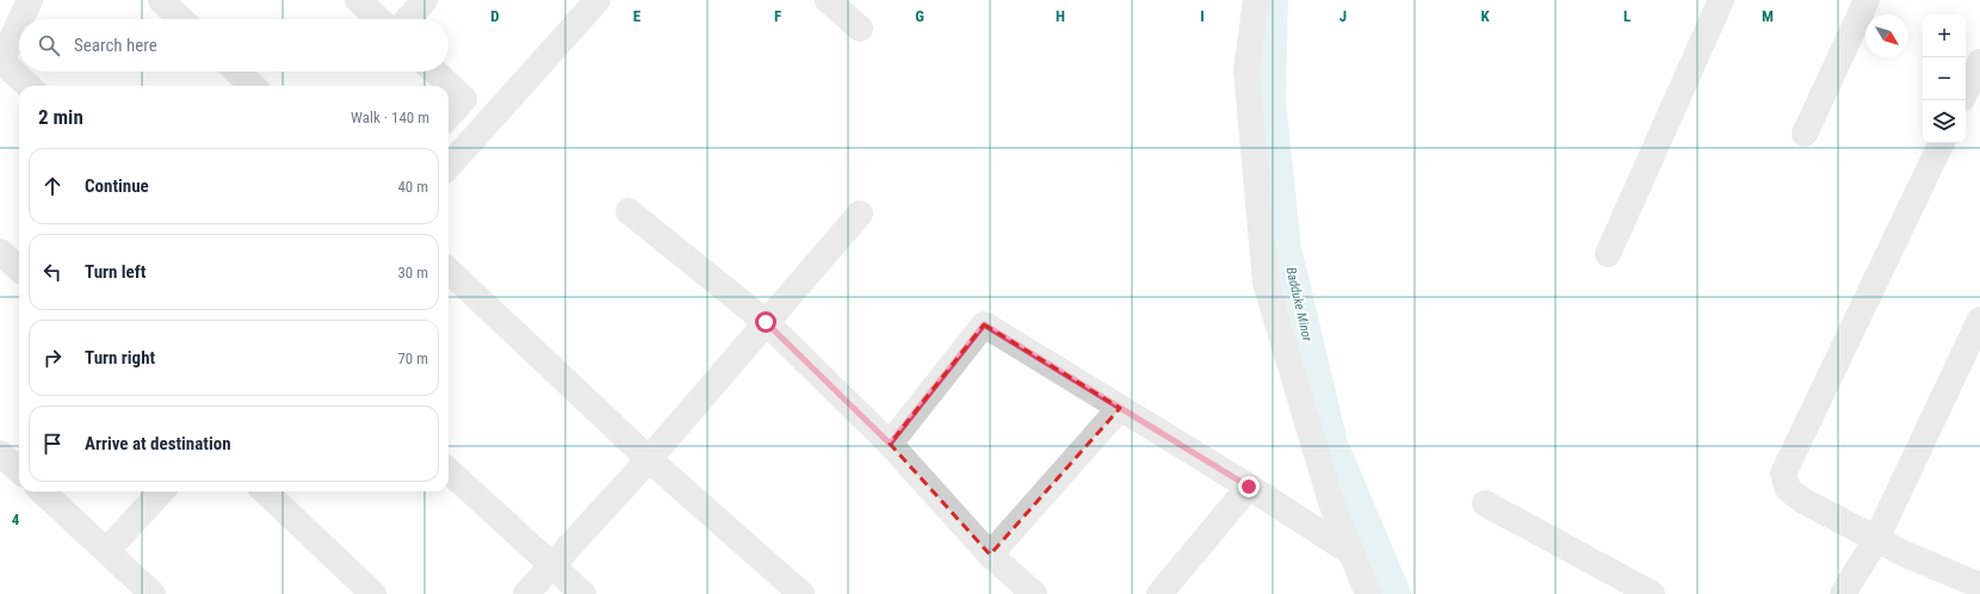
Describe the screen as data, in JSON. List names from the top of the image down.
{
  "water": ["Badduke Minor"],
  "north": "bottom right",
  "page": {
    "map_buttons": ["+", "−"],
    "search": "Search here",
    "heading": ["2 min", "Walk · 140 m"],
    "list": [
      ["Continue", "40 m"],
      ["Turn left", "30 m"],
      ["Turn right", "70 m"],
      "Arrive at destination"
    ]
  },
  "grid": {
    "columns": [
      "D",
      "E",
      "F",
      "G",
      "H",
      "I",
      "J",
      "K",
      "L",
      "M"
    ],
    "rows": ["4"]
  }
}
